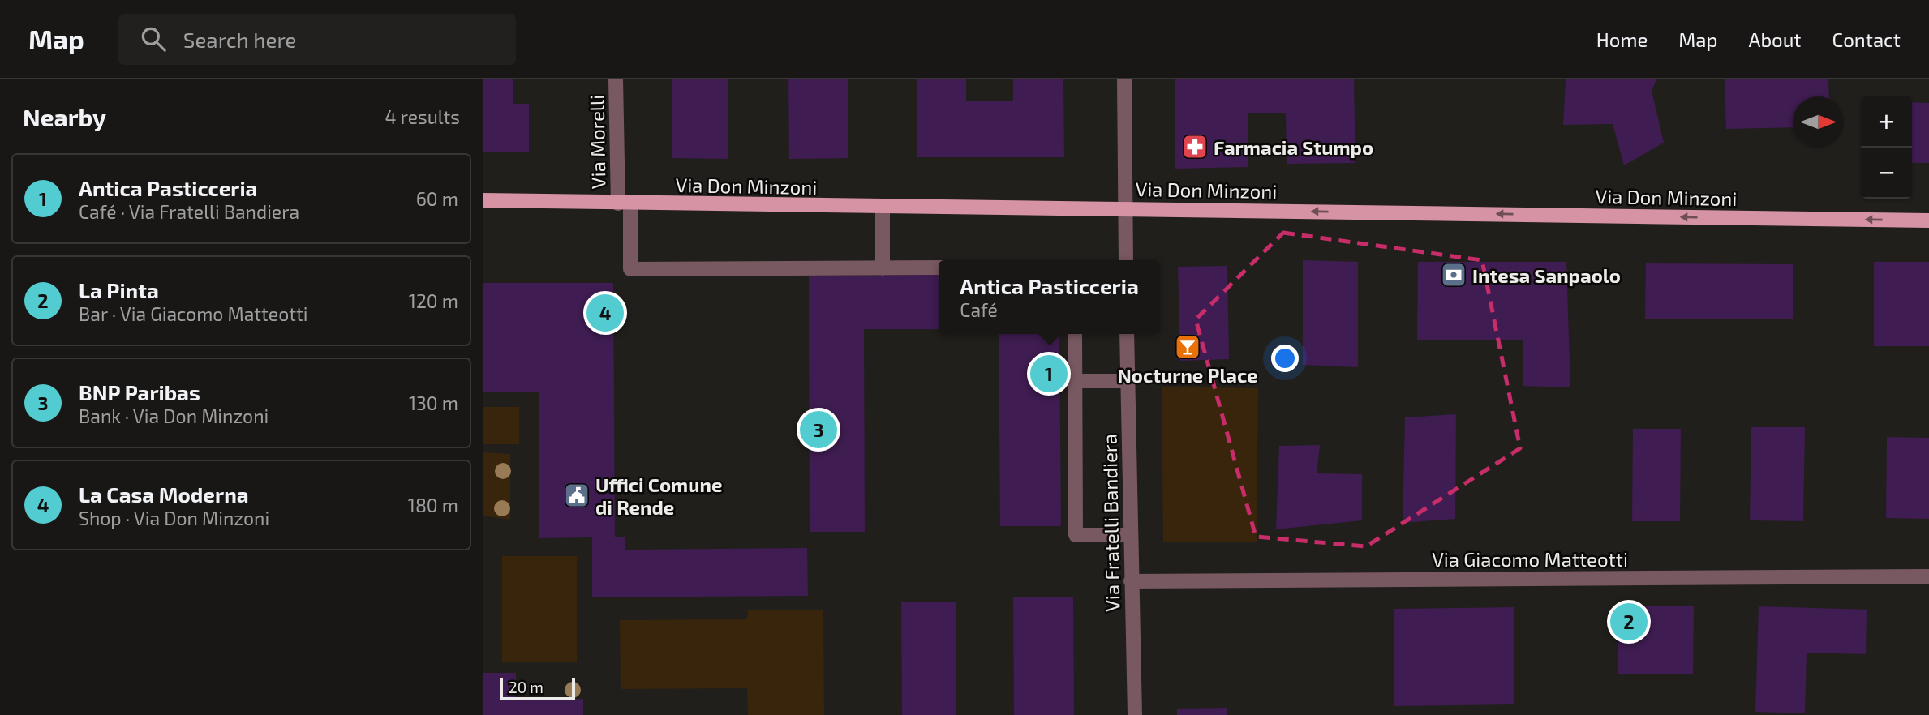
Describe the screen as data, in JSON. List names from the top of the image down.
{
  "streets": {
    "main road": ["Via Don Minzoni"],
    "street": ["Via Morelli", "Via Fratelli Bandiera", "Via Giacomo Matteotti"]
  },
  "crossings": [
    ["Via Morelli", "Via Don Minzoni"],
    ["Via Fratelli Bandiera", "Via Giacomo Matteotti"]
  ],
  "one_way": ["Via Don Minzoni"],
  "places": {
    "pharmacy": ["Farmacia Stumpo"],
    "bank": ["Intesa Sanpaolo"],
    "bar": ["Nocturne Place"],
    "public building": ["Uffici Comune di Rende"]
  },
  "scale_bar": "20 m",
  "north": "right",
  "page": {
    "header": "Map",
    "search": "Search here",
    "nav": [
      "Home",
      "Map",
      "About",
      "Contact"
    ],
    "heading": ["Nearby", "4 results"],
    "map_buttons": ["+", "−"],
    "list": [
      {
        "mark": "1",
        "name": "Antica Pasticceria",
        "note": "Café · Via Fratelli Bandiera",
        "value": "60 m"
      },
      {
        "mark": "2",
        "name": "La Pinta",
        "note": "Bar · Via Giacomo Matteotti",
        "value": "120 m"
      },
      {
        "mark": "3",
        "name": "BNP Paribas",
        "note": "Bank · Via Don Minzoni",
        "value": "130 m"
      },
      {
        "mark": "4",
        "name": "La Casa Moderna",
        "note": "Shop · Via Don Minzoni",
        "value": "180 m"
      }
    ],
    "popup": ["Antica Pasticceria", "Café"],
    "pins": [
      "4",
      "1",
      "3",
      "2"
    ],
    "scale": "20 m"
  }
}
